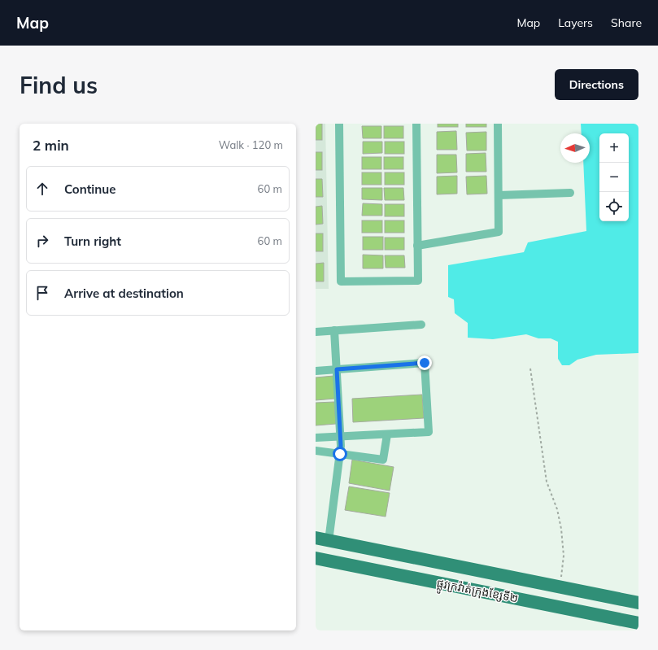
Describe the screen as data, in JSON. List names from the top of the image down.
{
  "streets": {
    "main road": ["ផ្លូវក្រវ៉ាត់ក្រុងខ្សែទី២"]
  },
  "north": "left",
  "page": {
    "header": "Map",
    "nav": ["Map", "Layers", "Share"],
    "buttons": "Directions",
    "title": "Find us",
    "heading": ["2 min", "Walk · 120 m"],
    "map_buttons": ["+", "−"],
    "list": [
      ["Continue", "60 m"],
      ["Turn right", "60 m"],
      "Arrive at destination"
    ]
  }
}
